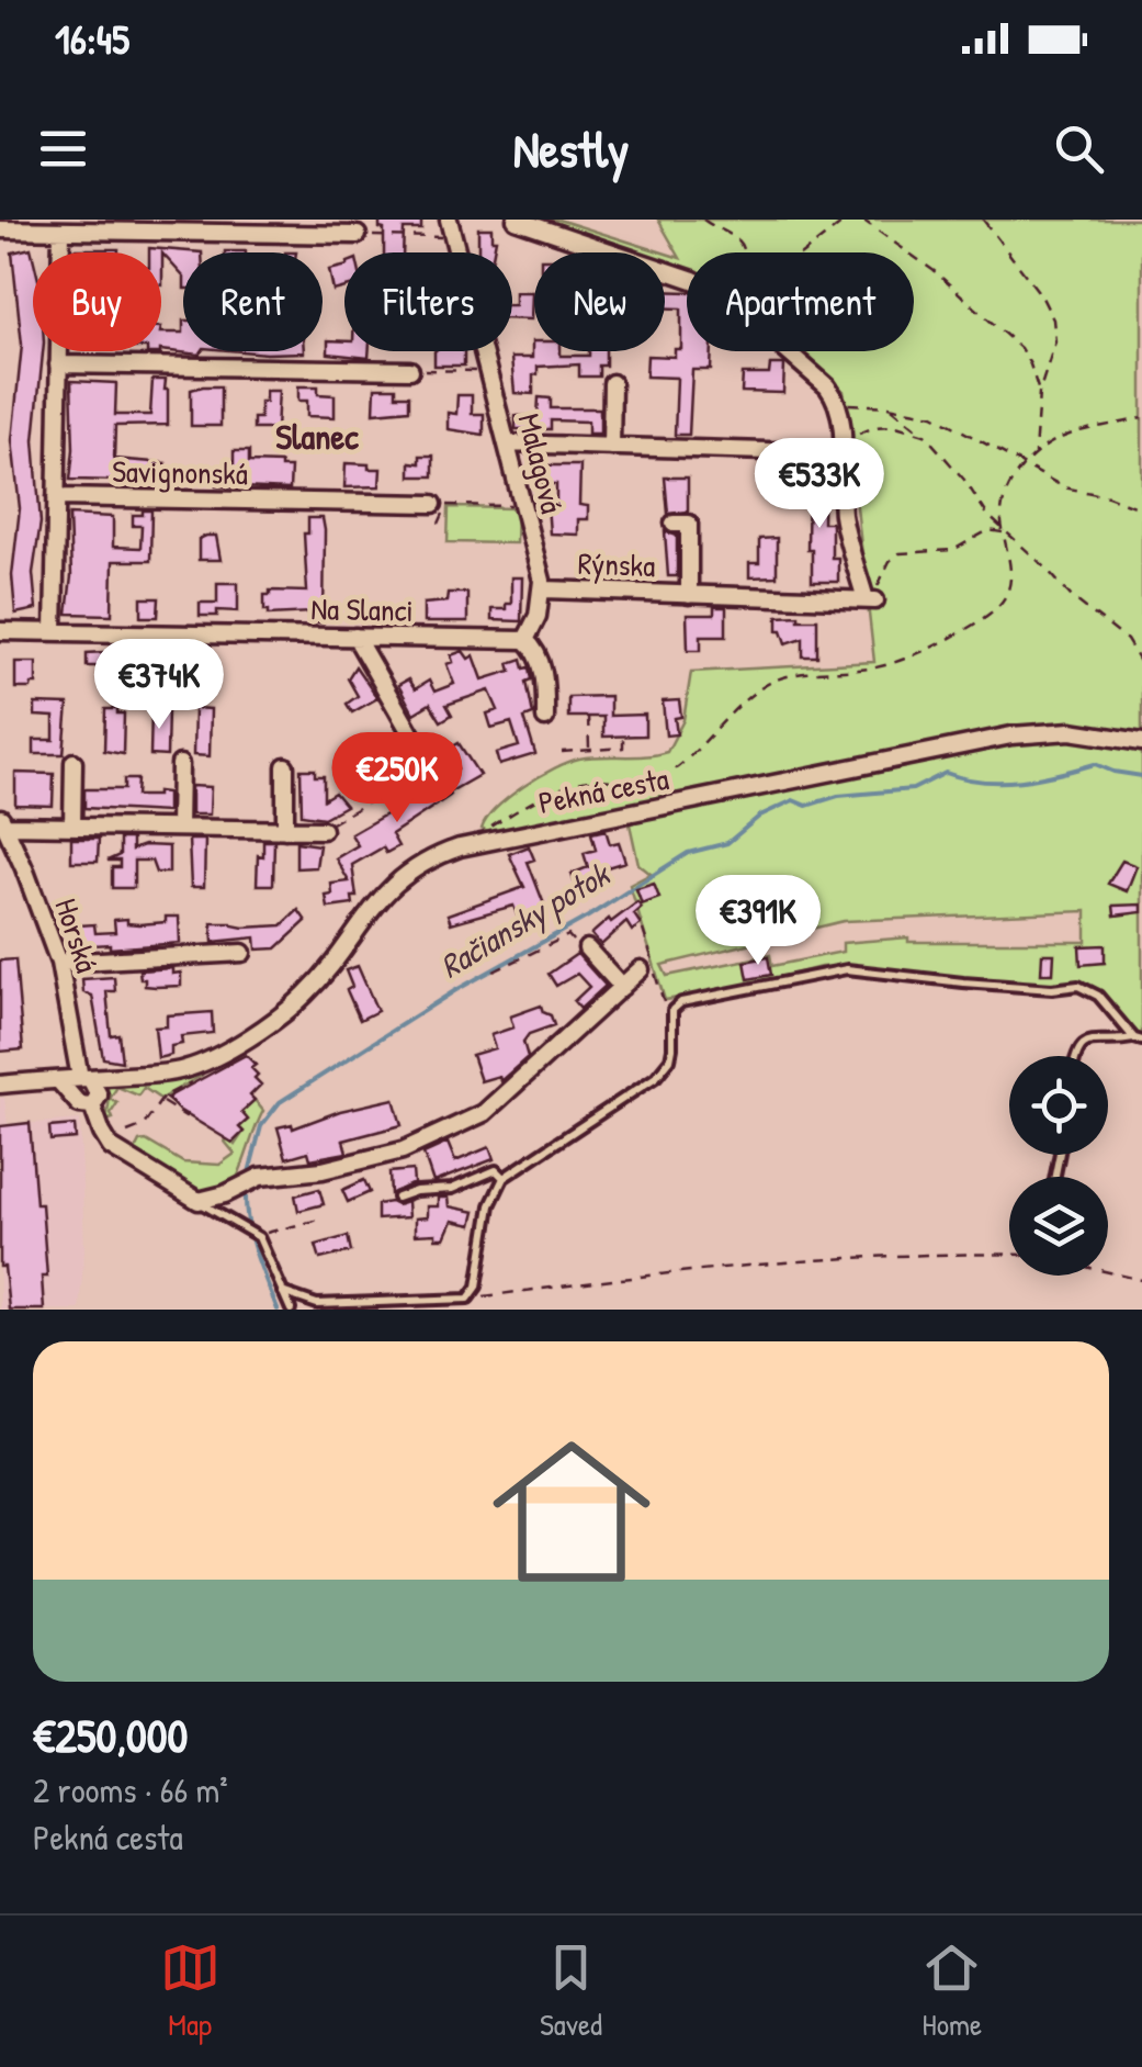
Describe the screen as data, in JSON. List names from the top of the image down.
{
  "streets": {
    "street": [
      "Malagová",
      "Savignonská",
      "Rýnska",
      "Na Slanci",
      "Pekná cesta",
      "Horská"
    ]
  },
  "crossings": [
    ["Malagová", "Rýnska"],
    ["Pekná cesta", "Horská"]
  ],
  "districts": ["Slanec"],
  "water": ["Račiansky potok"],
  "page": {
    "status": "16:45",
    "header": "Nestly",
    "chip": [
      "Buy",
      "Rent",
      "Filters",
      "New",
      "Apartment"
    ],
    "price": [
      "€533K",
      "€374K",
      "€250K",
      "€391K"
    ],
    "list": [
      {
        "name": "€250,000",
        "note": "2 rooms · 66 m² · Pekná cesta"
      }
    ],
    "tabs": ["Map", "Saved", "Home"]
  }
}
